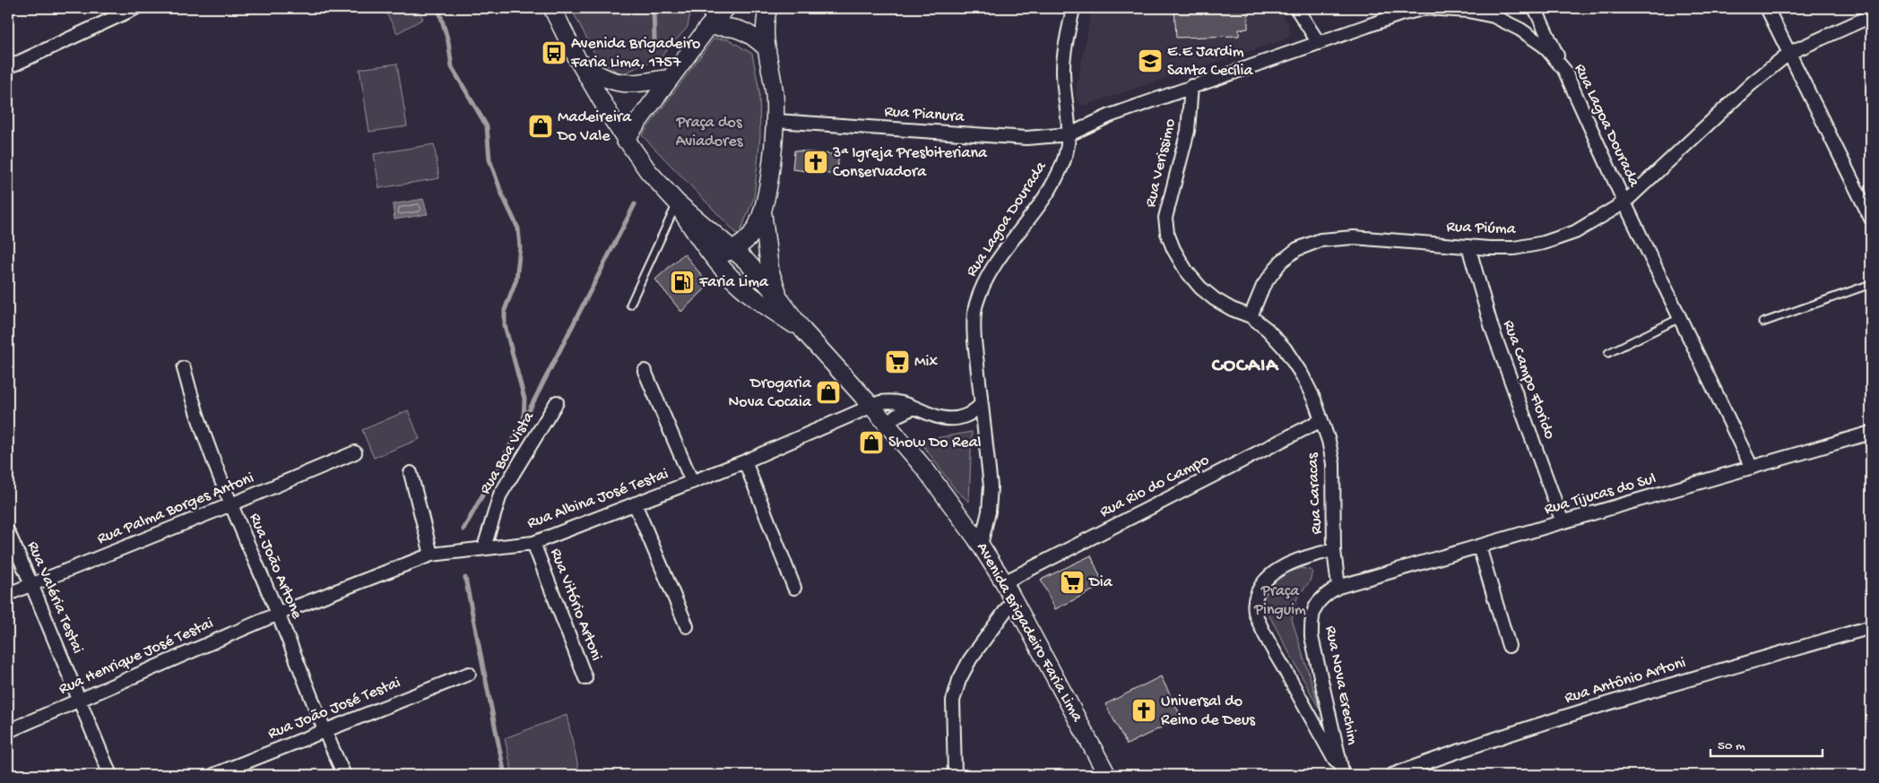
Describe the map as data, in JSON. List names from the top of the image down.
{
  "streets": {
    "main road": ["Avenida Brigadeiro Faria Lima"],
    "street": [
      "Rua Pianura",
      "Rua Lagoa Dourada",
      "Rua Verissimo",
      "Rua Piúma",
      "Rua Campo Florido",
      "Rua Boa Vista",
      "Rua Rio do Campo",
      "Rua Caracas",
      "Rua Tijucas do Sul",
      "Rua Albina José Testai",
      "Rua Palma Borges Antoni",
      "Rua João Artone",
      "Rua Valéria Testai",
      "Rua Vitório Artoni",
      "Rua Henrique José Testai",
      "Rua Antônio Artoni",
      "Rua Nova Erechim",
      "Rua João José Testai"
    ]
  },
  "crossings": [
    ["Rua Pianura", "Rua Lagoa Dourada"],
    ["Rua Lagoa Dourada", "Rua Verissimo"],
    ["Rua Lagoa Dourada", "Rua Piúma"],
    ["Rua Lagoa Dourada", "Rua Tijucas do Sul"],
    ["Rua Lagoa Dourada", "Avenida Brigadeiro Faria Lima"],
    ["Rua Verissimo", "Rua Piúma"],
    ["Rua Verissimo", "Rua Caracas"],
    ["Rua Piúma", "Rua Campo Florido"],
    ["Rua Piúma", "Rua Caracas"],
    ["Rua Campo Florido", "Rua Tijucas do Sul"],
    ["Rua Boa Vista", "Rua Albina José Testai"],
    ["Rua Rio do Campo", "Rua Caracas"],
    ["Rua Rio do Campo", "Avenida Brigadeiro Faria Lima"],
    ["Rua Caracas", "Rua Tijucas do Sul"],
    ["Rua Caracas", "Rua Nova Erechim"],
    ["Rua Tijucas do Sul", "Rua Nova Erechim"],
    ["Rua Albina José Testai", "Rua João Artone"],
    ["Rua Albina José Testai", "Rua Vitório Artoni"],
    ["Rua Albina José Testai", "Avenida Brigadeiro Faria Lima"],
    ["Rua Albina José Testai", "Rua Henrique José Testai"],
    ["Rua Palma Borges Antoni", "Rua João Artone"],
    ["Rua Palma Borges Antoni", "Rua Valéria Testai"],
    ["Rua João Artone", "Rua Henrique José Testai"],
    ["Rua João Artone", "Rua João José Testai"],
    ["Rua Valéria Testai", "Rua Henrique José Testai"]
  ],
  "districts": ["COCAIA"],
  "parks": ["Praça dos Aviadores", "Praça Pinguim"],
  "places": {
    "bus stop": ["Avenida Brigadeiro Faria Lima, 1757"],
    "school or university": ["E.E Jardim Santa Cecília"],
    "shop": ["Madeireira Do Vale", "Drogaria Nova Cocaia", "Show Do Real"],
    "church": ["3ª Igreja Presbiteriana Conservadora", "Universal do Reino de Deus"],
    "fuel station": ["Faria Lima"],
    "supermarket": ["Mix", "Dia"]
  },
  "scale_bar": "50 m"
}
